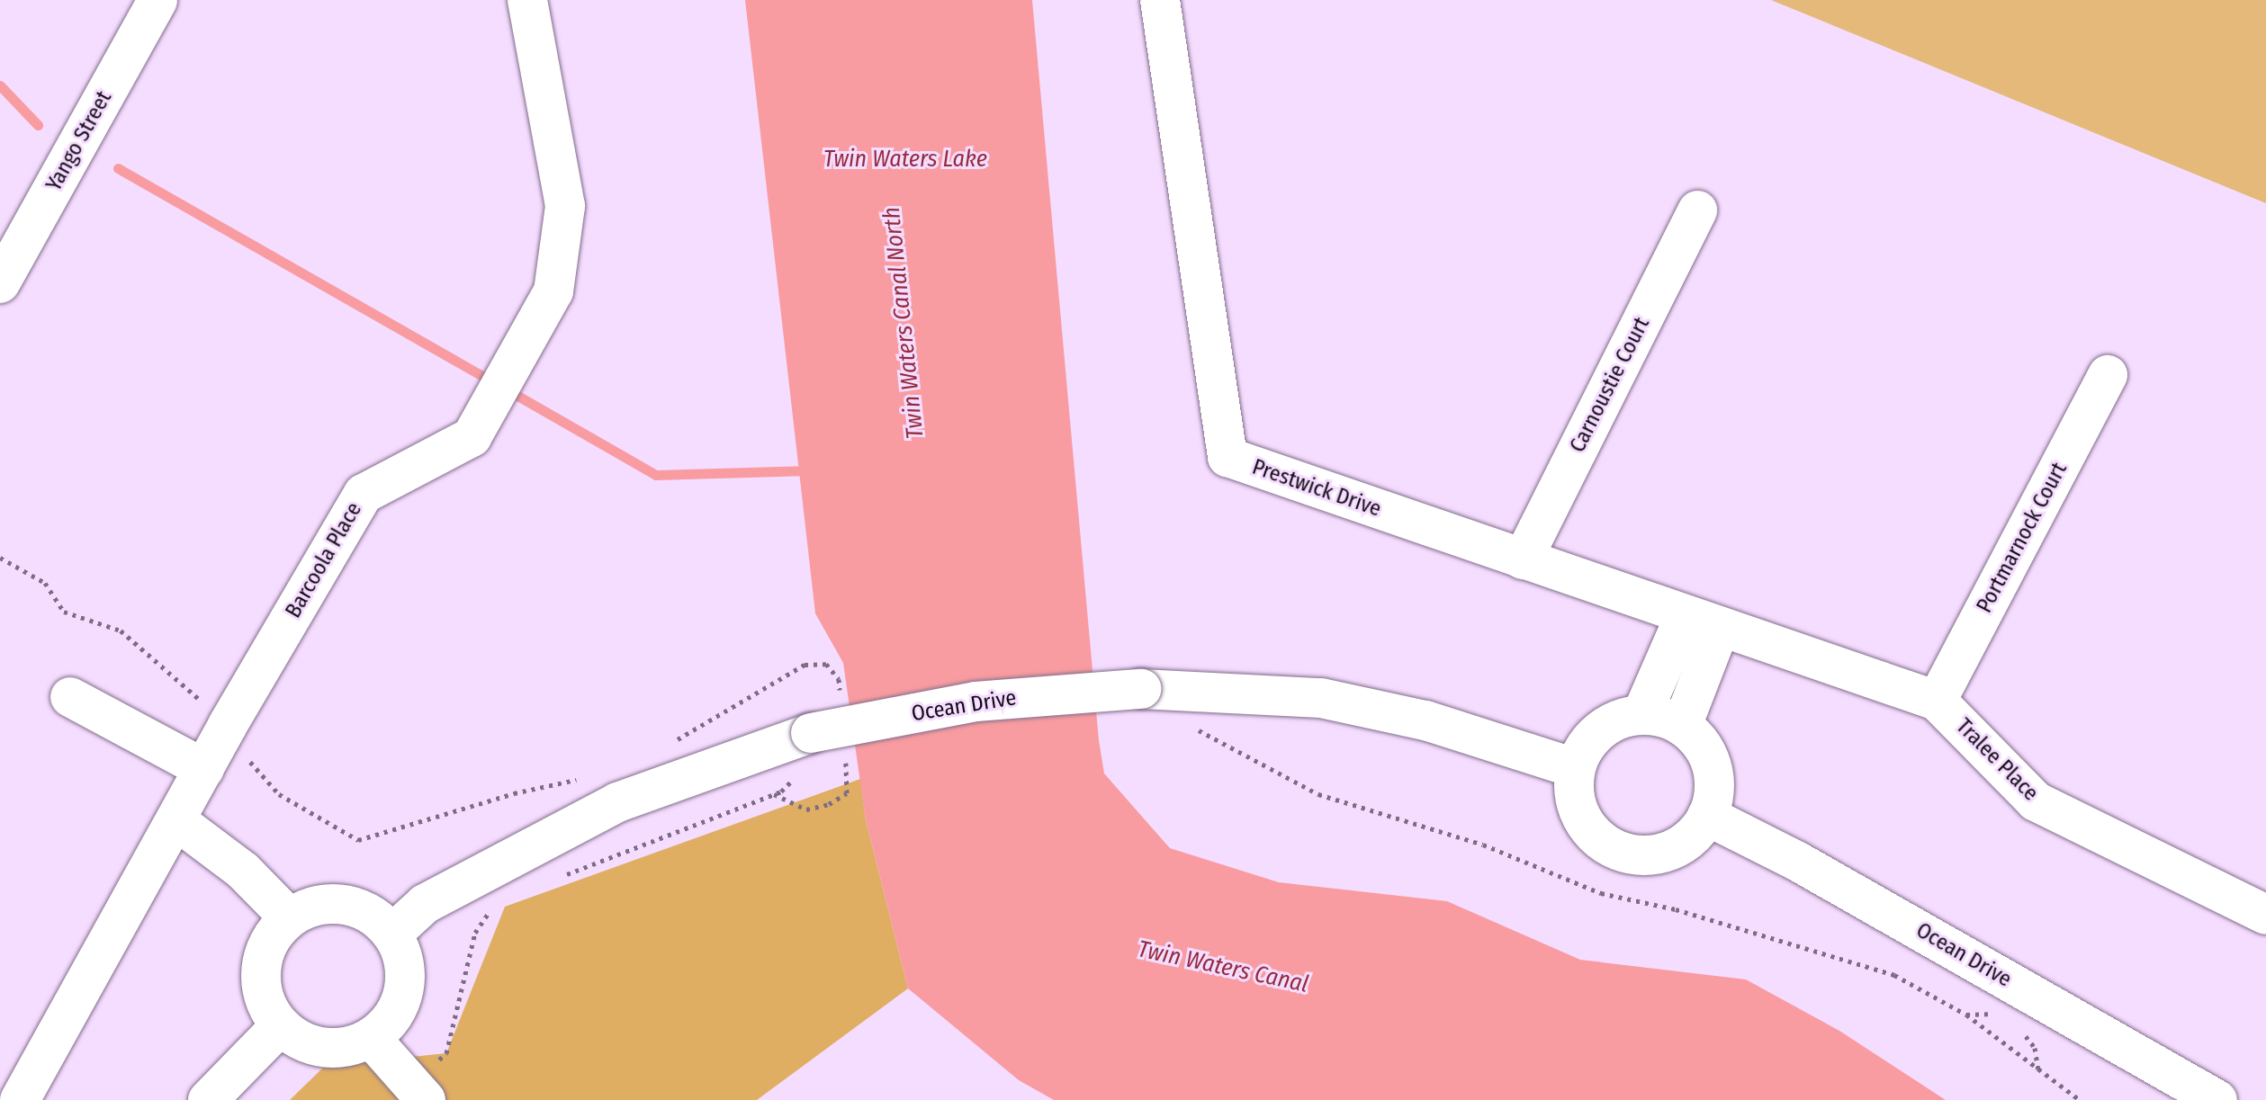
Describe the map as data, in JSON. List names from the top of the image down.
{
  "streets": {
    "street": [
      "Yango Street",
      "Carnoustie Court",
      "Prestwick Drive",
      "Portmarnock Court",
      "Barcoola Place",
      "Ocean Drive",
      "Tralee Place"
    ]
  },
  "crossings": [
    ["Carnoustie Court", "Prestwick Drive"],
    ["Prestwick Drive", "Tralee Place"],
    ["Portmarnock Court", "Tralee Place"]
  ],
  "water": ["Twin Waters Lake", "Twin Waters Canal North", "Twin Waters Canal"]
}
